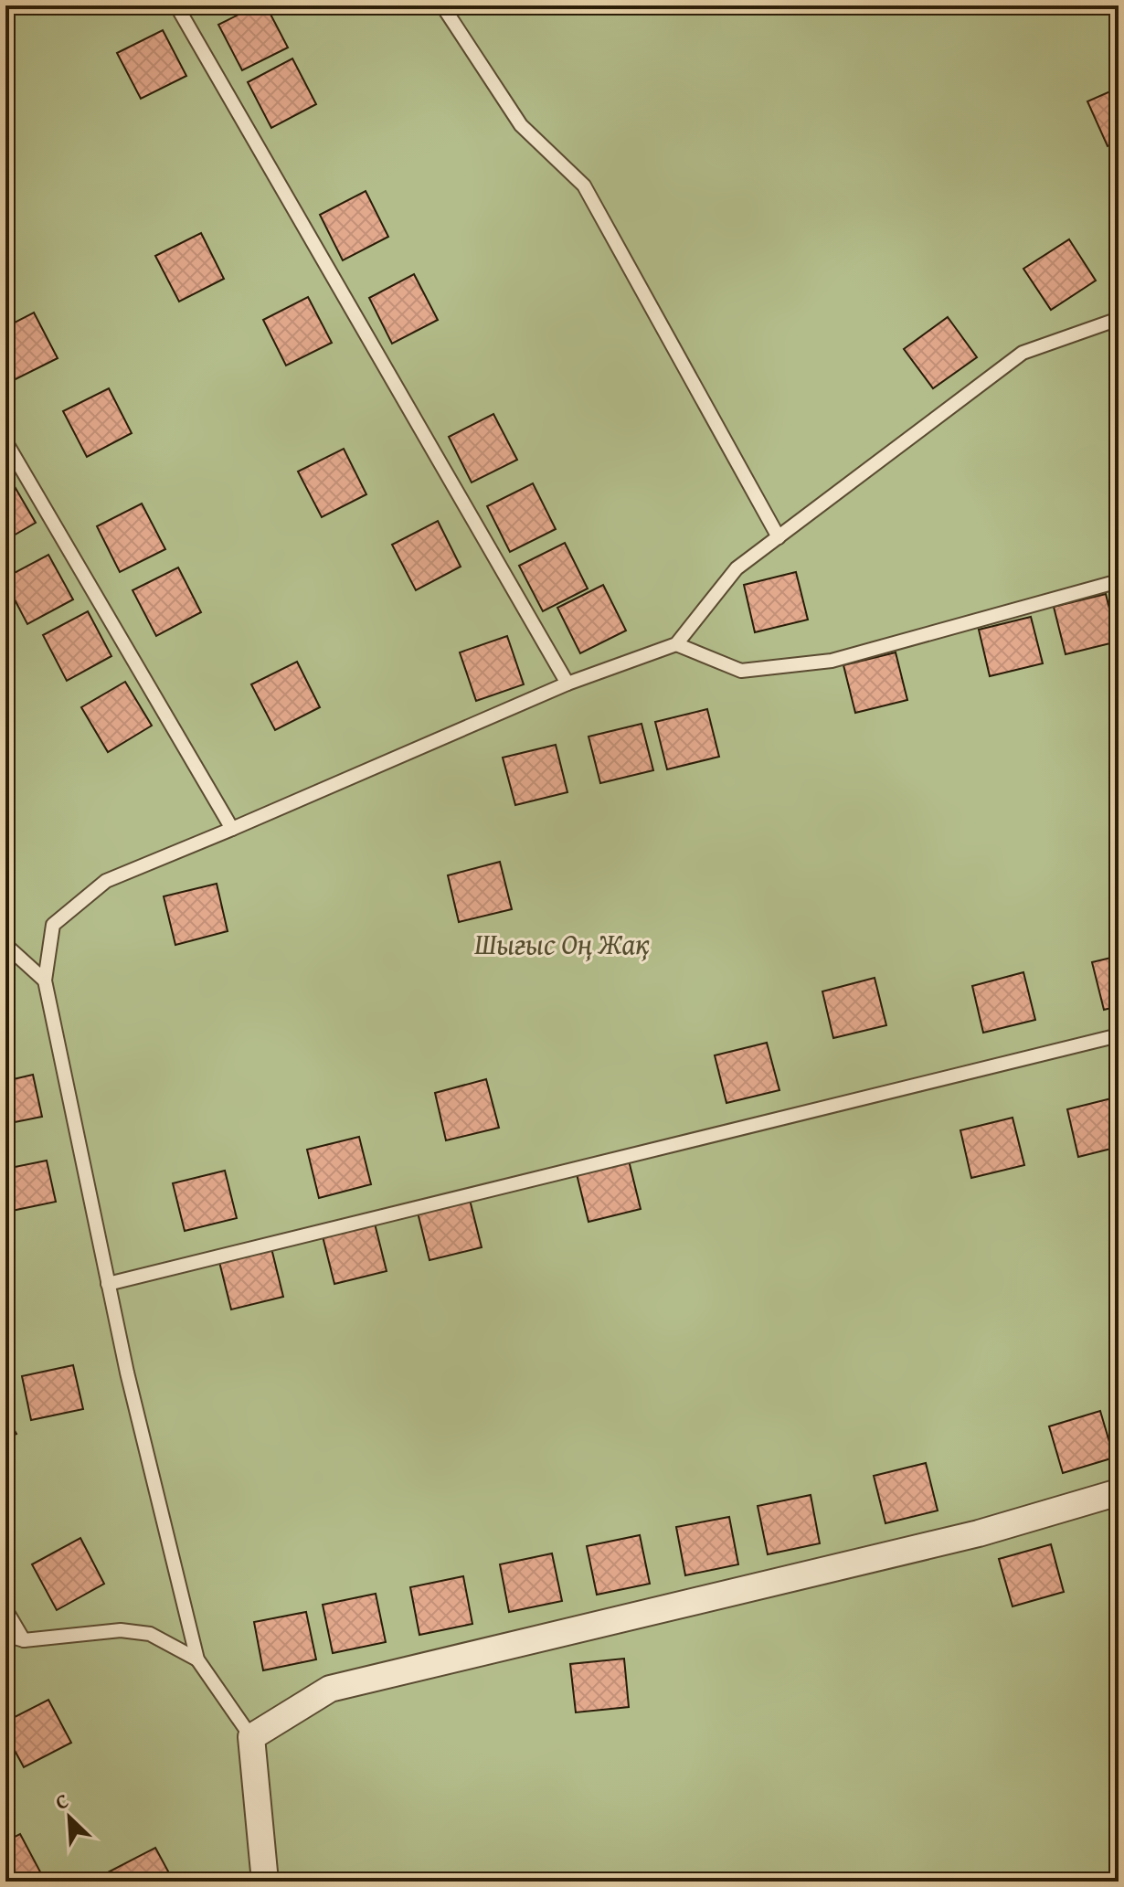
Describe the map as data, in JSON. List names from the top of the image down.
{
  "parks": ["Шығыс Оң Жақ"],
  "north": "top left"
}
